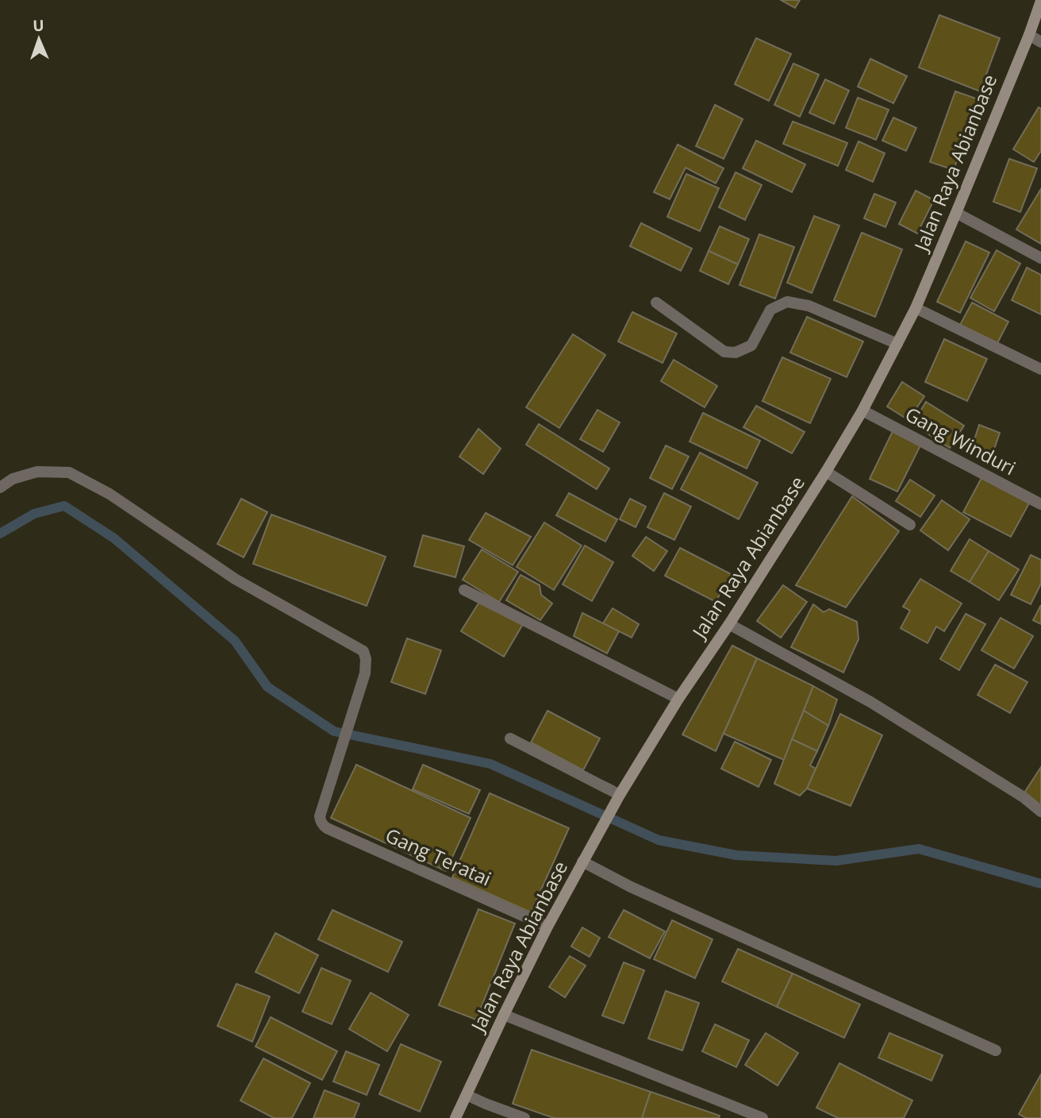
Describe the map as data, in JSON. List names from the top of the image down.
{
  "streets": {
    "main road": ["Jalan Raya Abianbase"],
    "street": ["Gang Winduri", "Gang Teratai"]
  },
  "crossings": [
    ["Jalan Raya Abianbase", "Gang Winduri"],
    ["Jalan Raya Abianbase", "Gang Teratai"]
  ],
  "north": "top"
}
